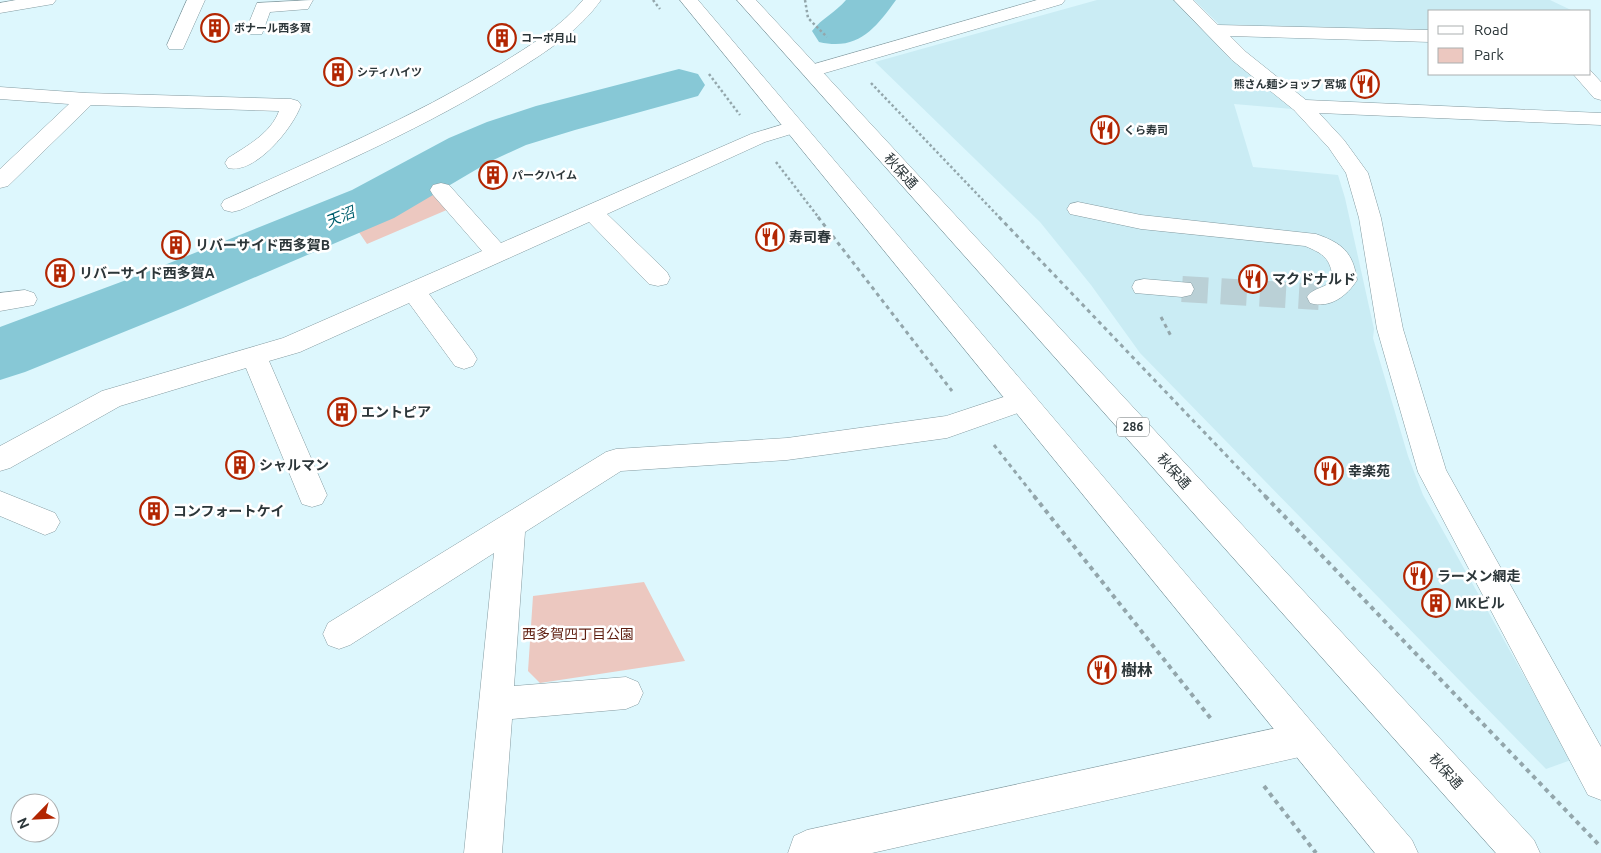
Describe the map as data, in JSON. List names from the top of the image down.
{
  "streets": {
    "main road": ["秋保通", "286"]
  },
  "water": ["天沼"],
  "parks": ["西多賀四丁目公園"],
  "places": {
    "building": [
      "ボナール西多賀",
      "コーポ月山",
      "シティハイツ",
      "パークハイム",
      "リバーサイド西多賀B",
      "リバーサイド西多賀A",
      "エントピア",
      "シャルマン",
      "コンフォートケイ",
      "MKビル"
    ],
    "restaurant": [
      "熊さん麺ショップ 宮城",
      "くら寿司",
      "寿司春",
      "マクドナルド",
      "幸楽苑",
      "ラーメン網走",
      "樹林"
    ]
  },
  "legend": ["Road", "Park"],
  "north": "bottom left"
}
